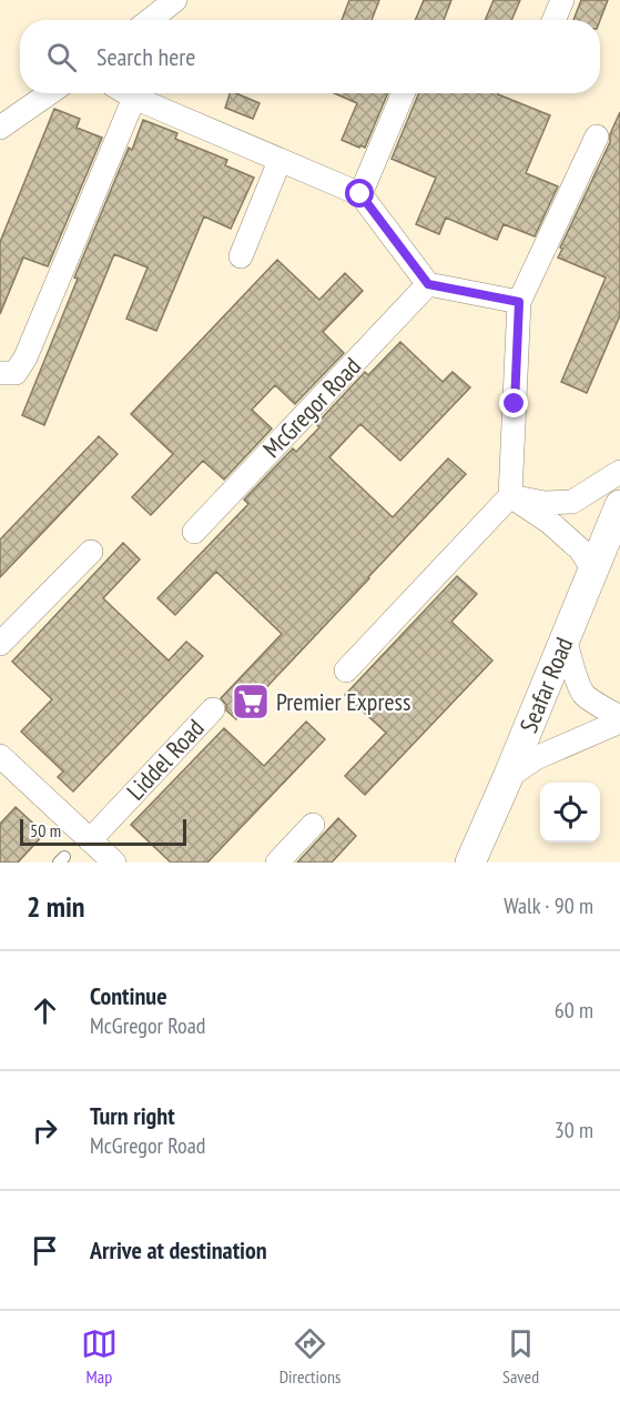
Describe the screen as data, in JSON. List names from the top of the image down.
{
  "streets": {
    "street": ["McGregor Road", "Seafar Road", "Liddel Road"]
  },
  "places": {
    "supermarket": ["Premier Express"]
  },
  "scale_bar": "50 m",
  "page": {
    "search": "Search here",
    "scale": "50 m",
    "heading": ["2 min", "Walk · 90 m"],
    "list": [
      ["Continue", "McGregor Road", "60 m"],
      ["Turn right", "McGregor Road", "30 m"],
      "Arrive at destination"
    ],
    "nav": ["Map", "Directions", "Saved"]
  }
}
